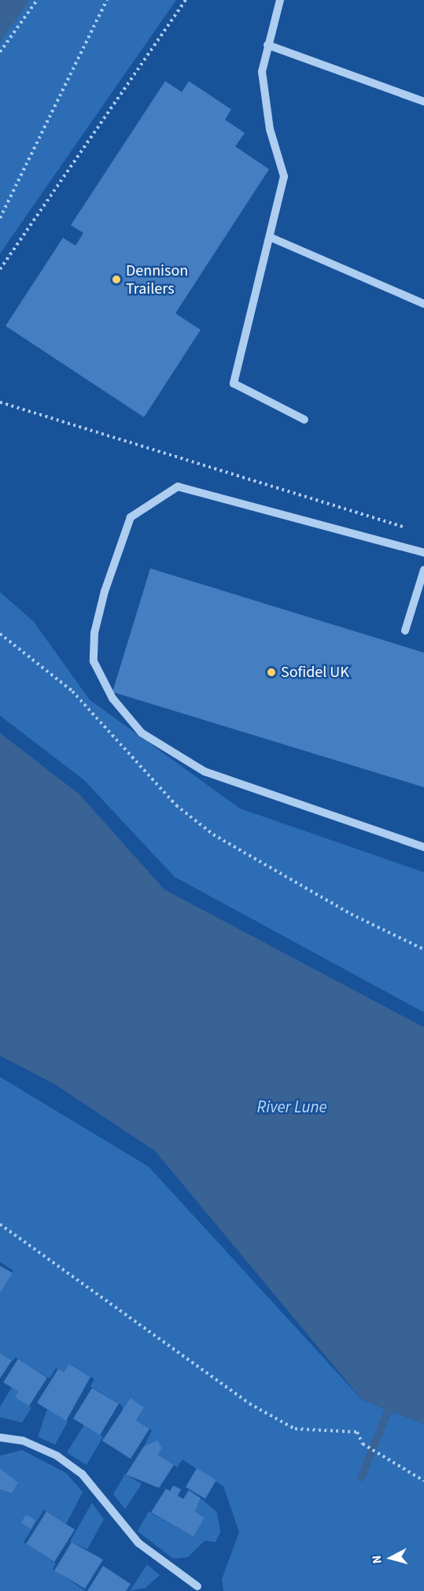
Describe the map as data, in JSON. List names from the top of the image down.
{
  "water": ["River Lune"],
  "places": ["Dennison Trailers", "Sofidel UK"],
  "north": "left"
}
